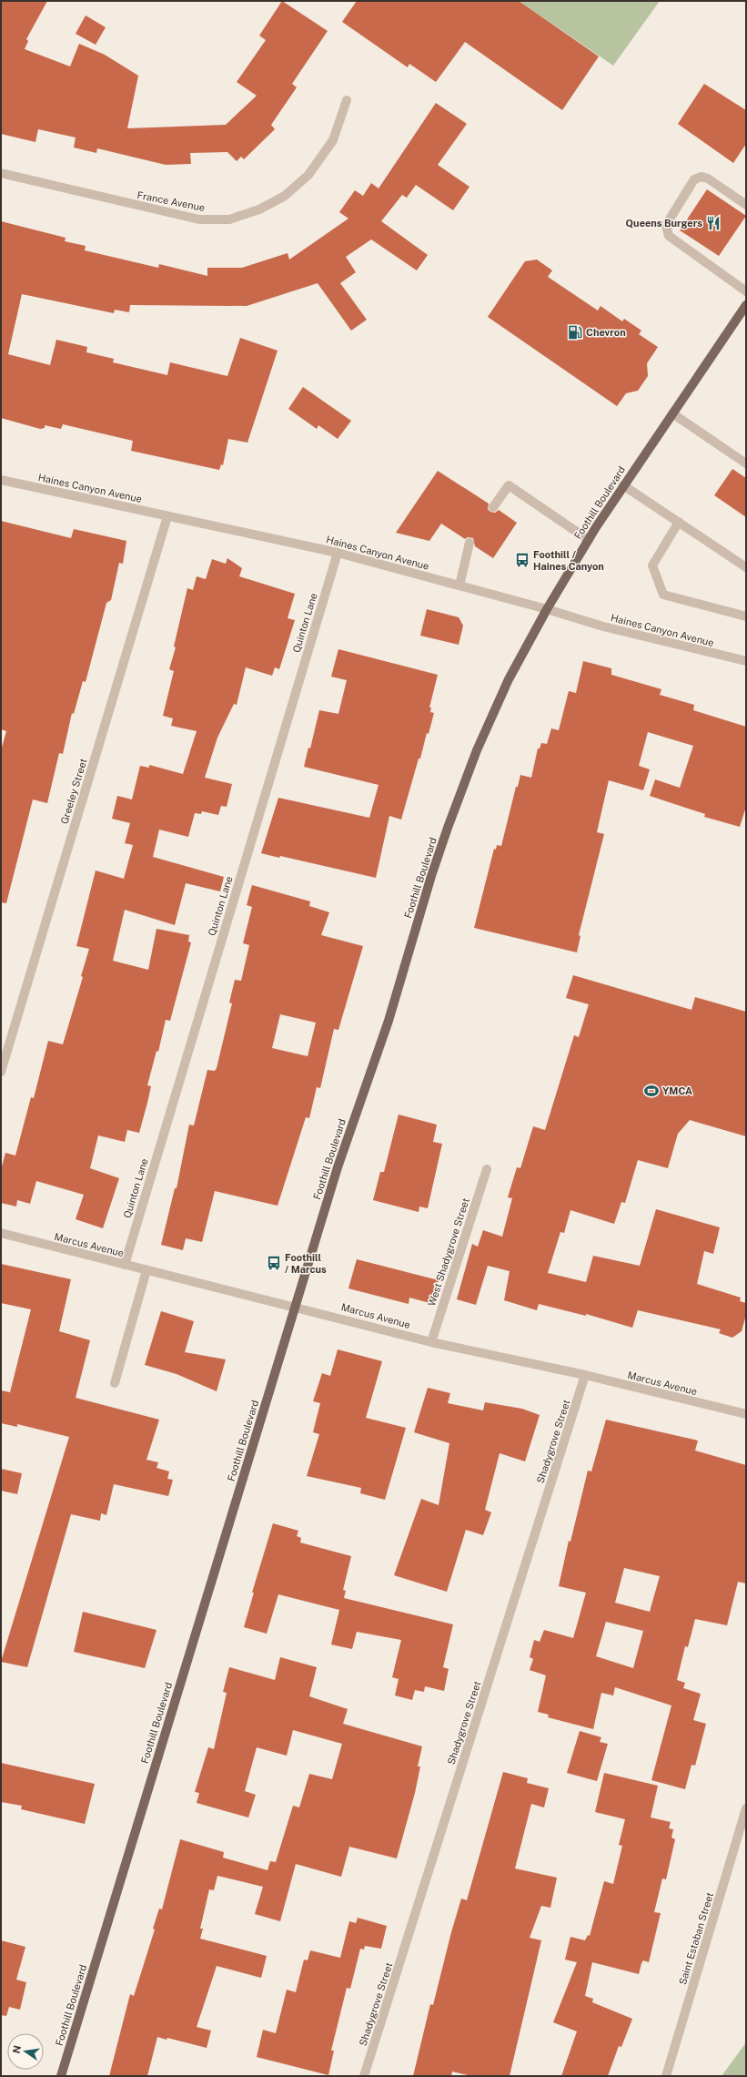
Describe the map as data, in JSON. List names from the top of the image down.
{
  "streets": {
    "main road": ["Foothill Boulevard"],
    "street": [
      "France Avenue",
      "Haines Canyon Avenue",
      "Quinton Lane",
      "Greeley Street",
      "Marcus Avenue",
      "West Shadygrove Street",
      "Shadygrove Street",
      "Saint Estaban Street"
    ]
  },
  "crossings": [
    ["Haines Canyon Avenue", "Foothill Boulevard"],
    ["Haines Canyon Avenue", "Quinton Lane"],
    ["Haines Canyon Avenue", "Greeley Street"],
    ["Foothill Boulevard", "Marcus Avenue"],
    ["Quinton Lane", "Marcus Avenue"],
    ["Marcus Avenue", "West Shadygrove Street"],
    ["Marcus Avenue", "Shadygrove Street"]
  ],
  "places": {
    "restaurant": ["Queens Burgers"],
    "fuel station": ["Chevron"],
    "bus stop": ["Foothill / Haines Canyon", "Foothill / Marcus"],
    "sports": ["YMCA"]
  },
  "north": "left"
}
